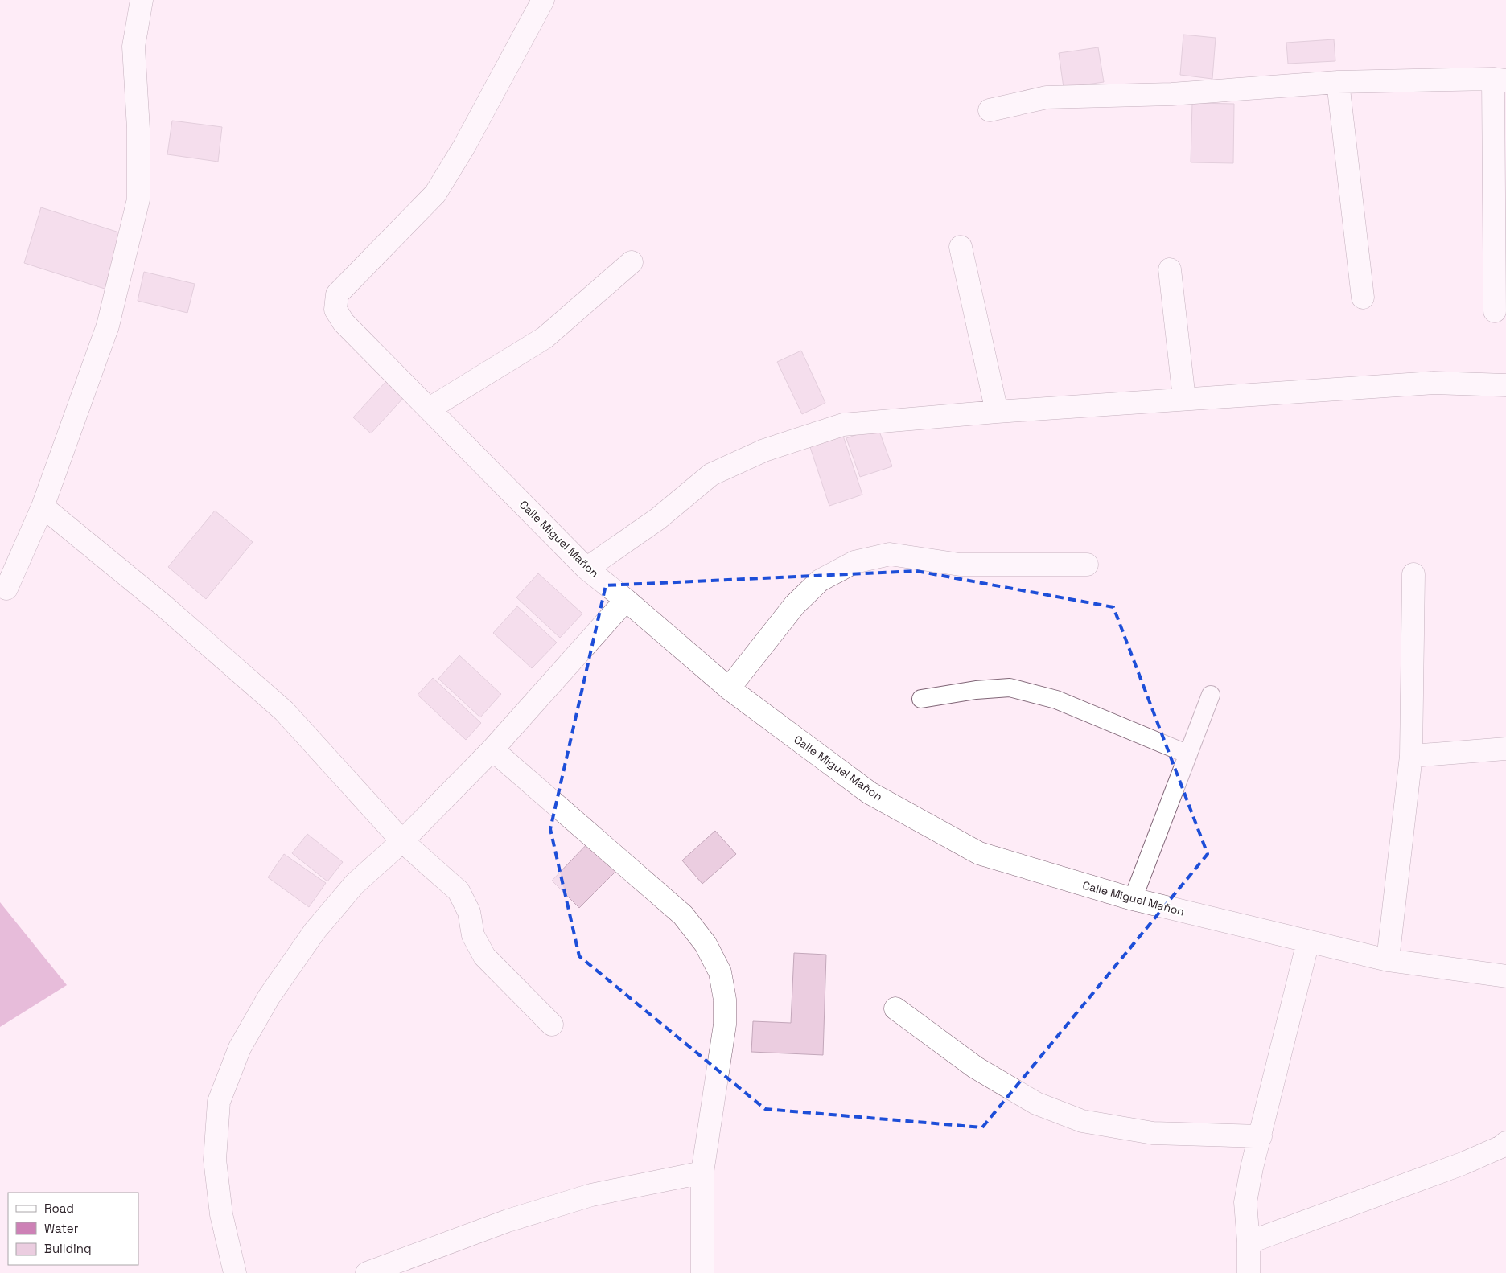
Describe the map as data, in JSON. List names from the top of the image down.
{
  "streets": {
    "street": ["Calle Miguel Mañon"]
  },
  "legend": ["Road", "Water", "Building"]
}
